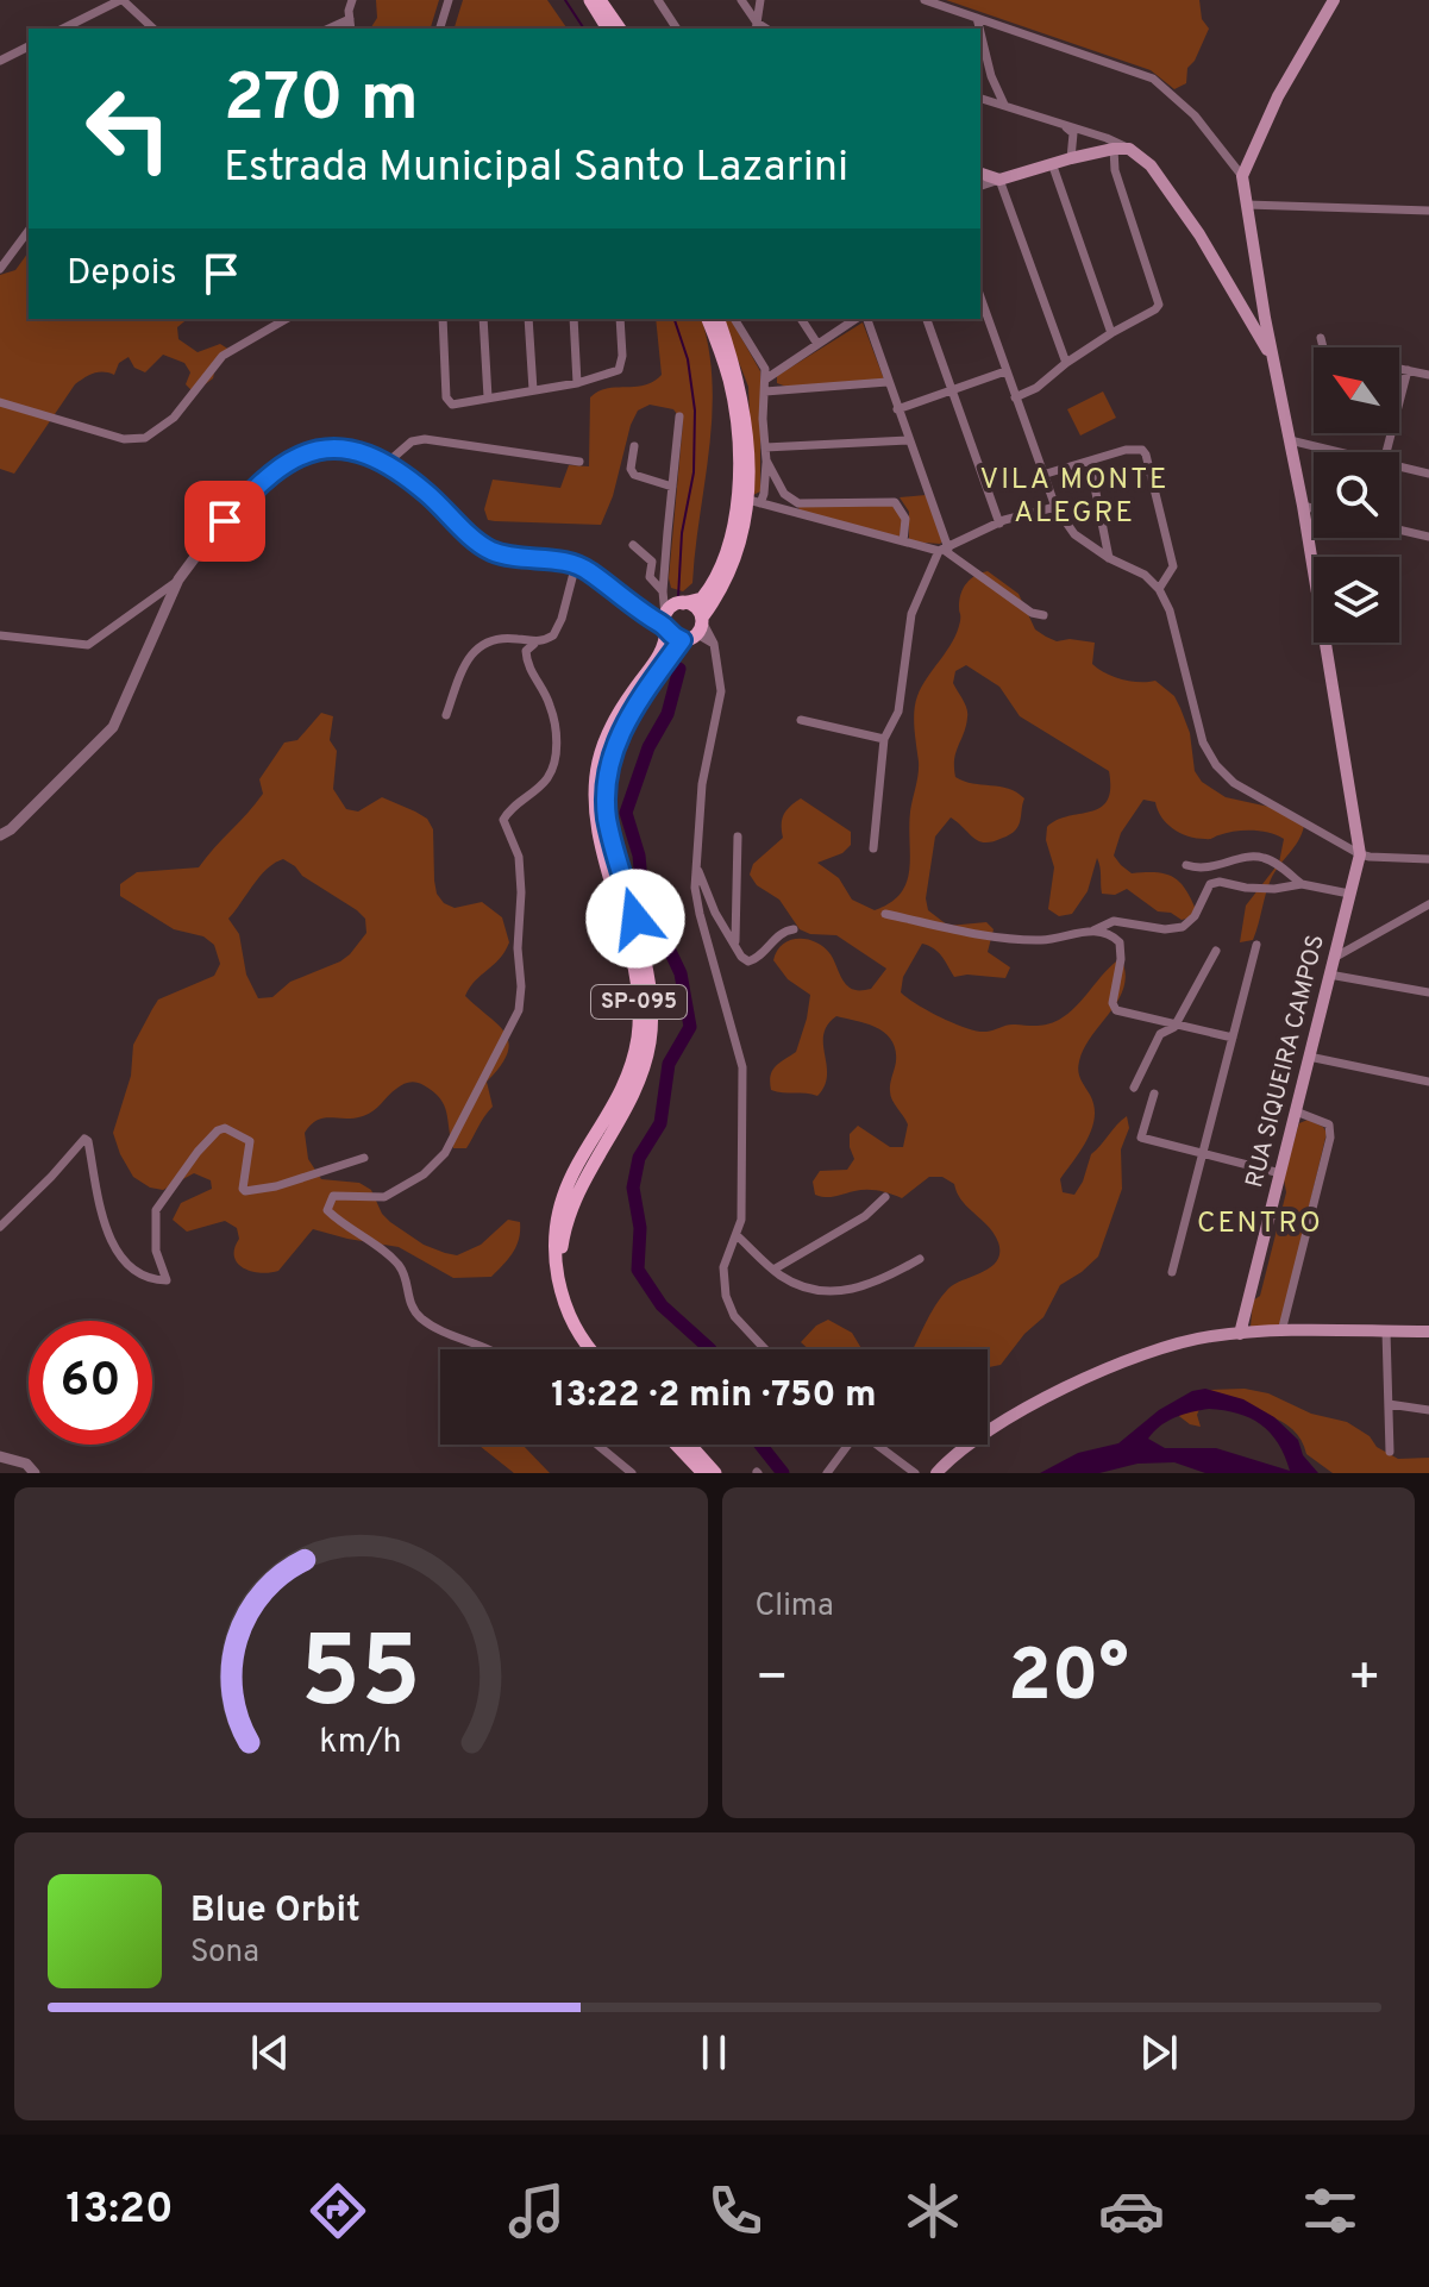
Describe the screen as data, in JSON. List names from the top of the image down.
{
  "streets": {
    "main road": ["SP-095", "RUA SIQUEIRA CAMPOS"]
  },
  "districts": ["VILA MONTE ALEGRE", "CENTRO"],
  "north": "top left",
  "page": {
    "turn": ["270 m", "Estrada Municipal Santo Lazarini"],
    "then": "Depois",
    "limit": "60",
    "trip": "13:22 · 2 min · 750 m",
    "tile": "Clima",
    "heat": ["−", "20°", "+"],
    "song": ["Blue Orbit", "Sona"],
    "tabs": "13:20",
    "gauge": ["55", "km/h"]
  }
}
